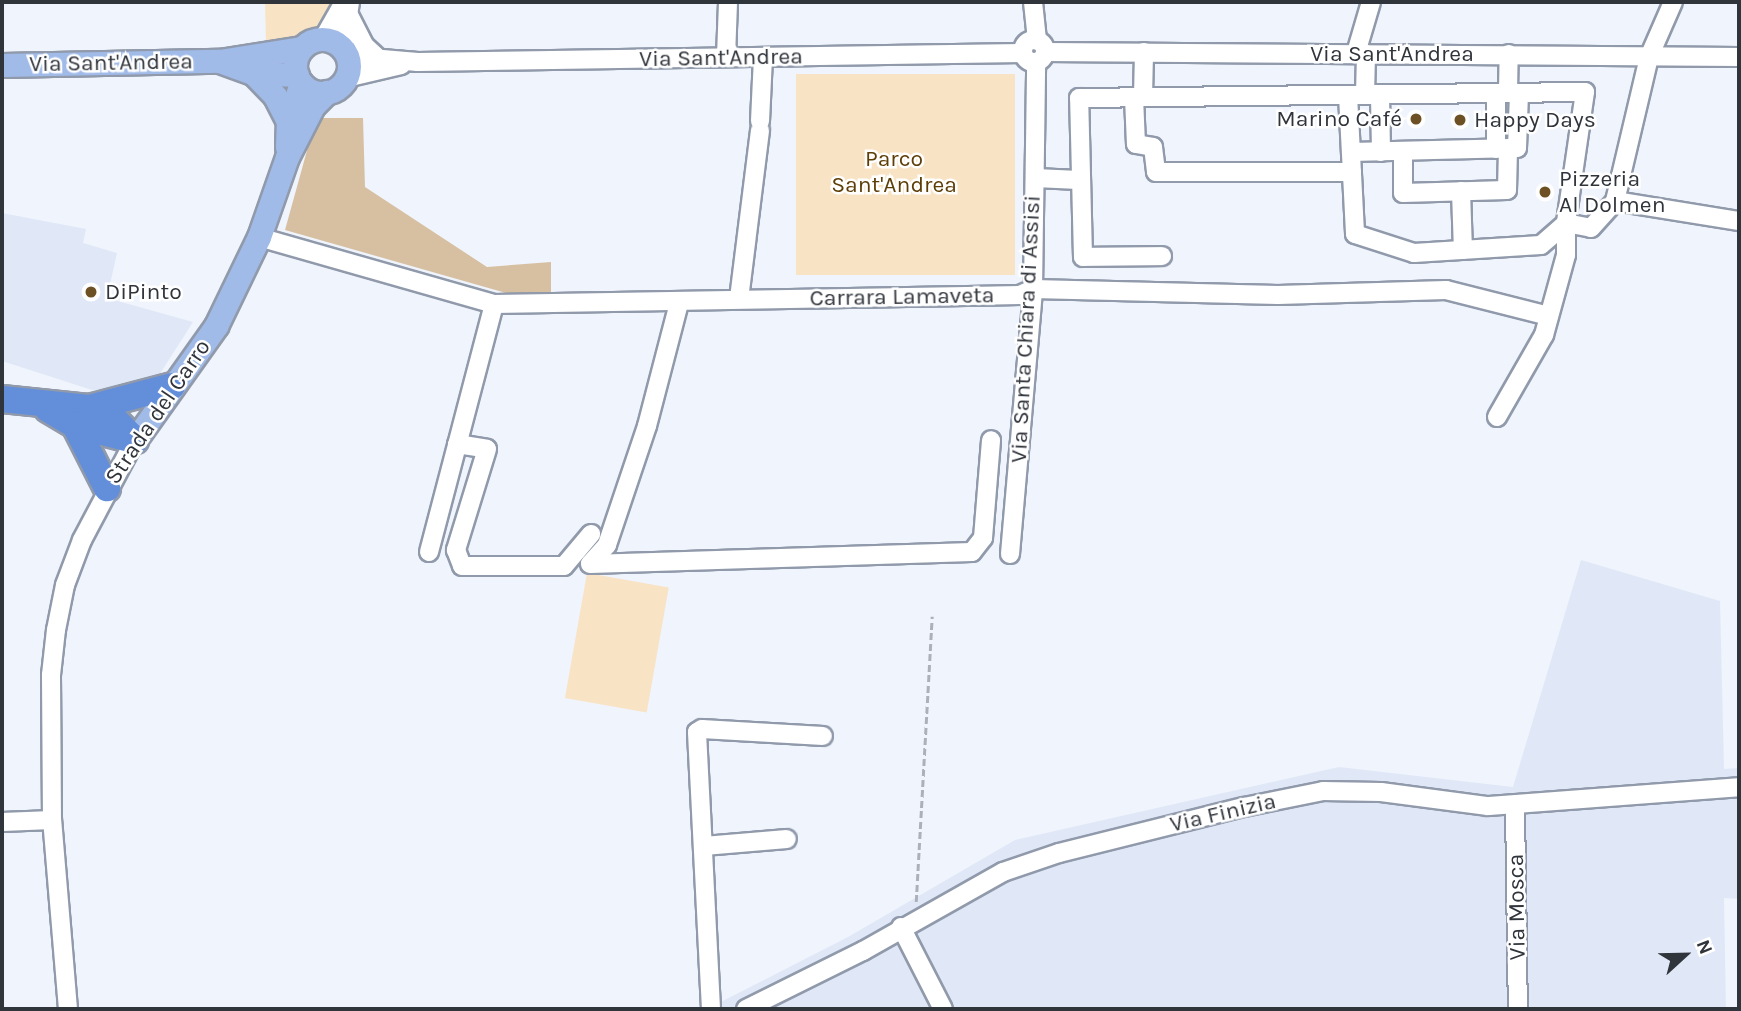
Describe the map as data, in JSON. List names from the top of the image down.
{
  "streets": {
    "main road": ["Via Sant'Andrea", "Strada del Carro"],
    "street": [
      "Carrara Lamaveta",
      "Via Santa Chiara di Assisi",
      "Via Finizia",
      "Via Mosca"
    ]
  },
  "crossings": [
    ["Via Sant'Andrea", "Via Santa Chiara di Assisi"],
    ["Via Sant'Andrea", "Strada del Carro"],
    ["Carrara Lamaveta", "Via Santa Chiara di Assisi"],
    ["Carrara Lamaveta", "Strada del Carro"],
    ["Via Finizia", "Via Mosca"]
  ],
  "parks": ["Parco Sant'Andrea"],
  "places": [
    "Marino Café",
    "Happy Days",
    "Pizzeria Al Dolmen",
    "DiPinto"
  ],
  "north": "right"
}
